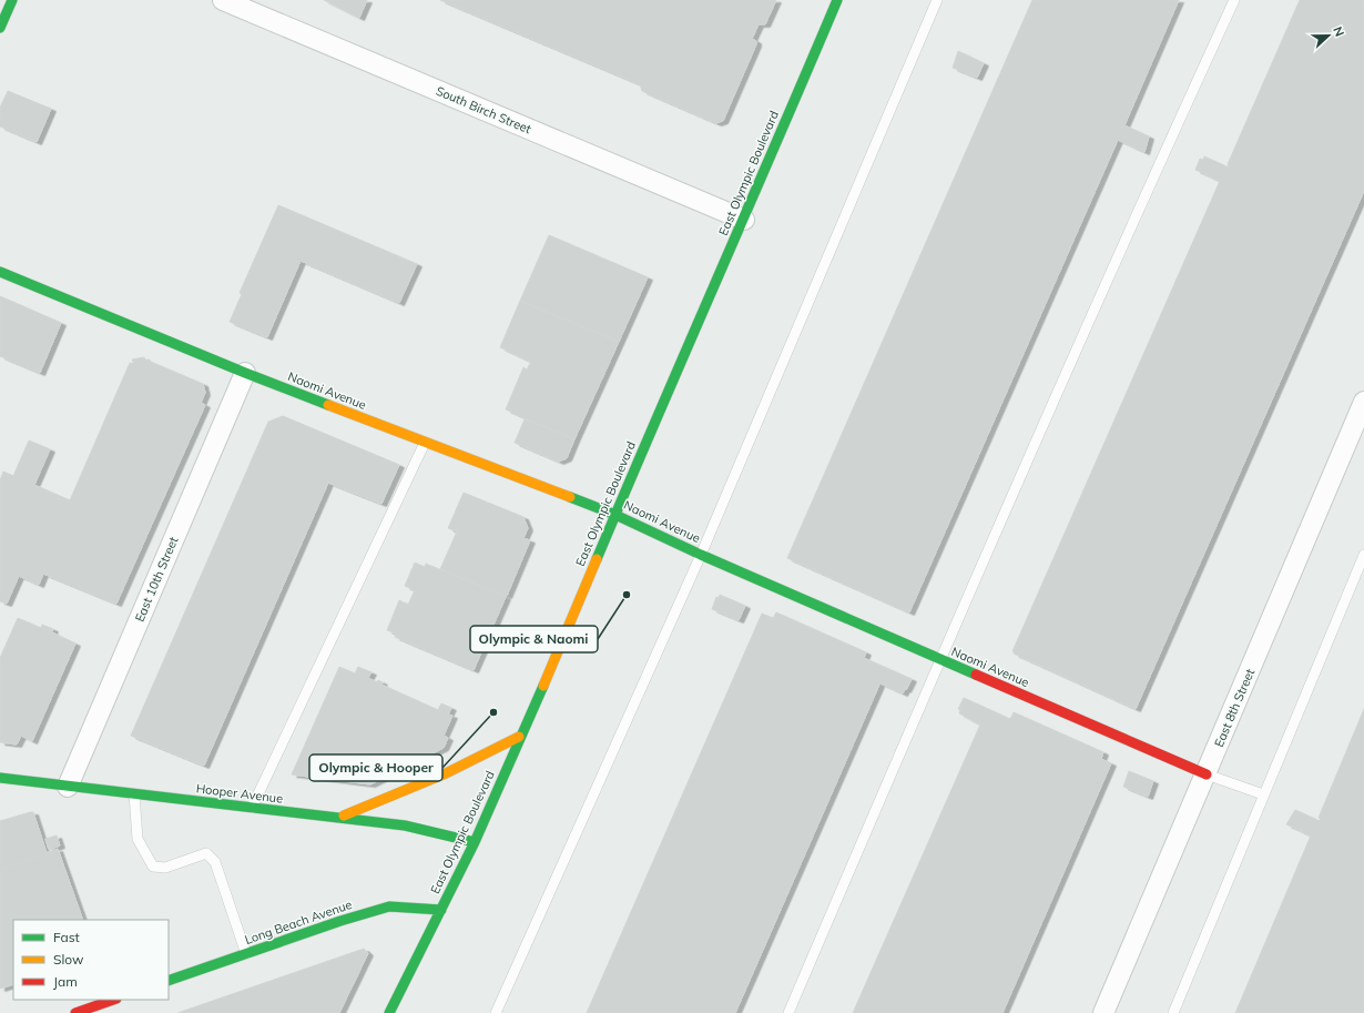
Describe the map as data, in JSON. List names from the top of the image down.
{
  "streets": {
    "street": [
      "South Birch Street",
      "East Olympic Boulevard",
      "Naomi Avenue",
      "East 10th Street",
      "East 8th Street",
      "Hooper Avenue",
      "Long Beach Avenue"
    ]
  },
  "crossings": [
    ["South Birch Street", "East Olympic Boulevard"],
    ["East Olympic Boulevard", "Naomi Avenue"],
    ["East Olympic Boulevard", "Hooper Avenue"],
    ["East Olympic Boulevard", "Long Beach Avenue"],
    ["Naomi Avenue", "East 10th Street"],
    ["Naomi Avenue", "East 8th Street"],
    ["East 10th Street", "Hooper Avenue"]
  ],
  "places": ["Olympic & Naomi", "Olympic & Hooper"],
  "legend": ["Fast", "Slow", "Jam"],
  "north": "right"
}
